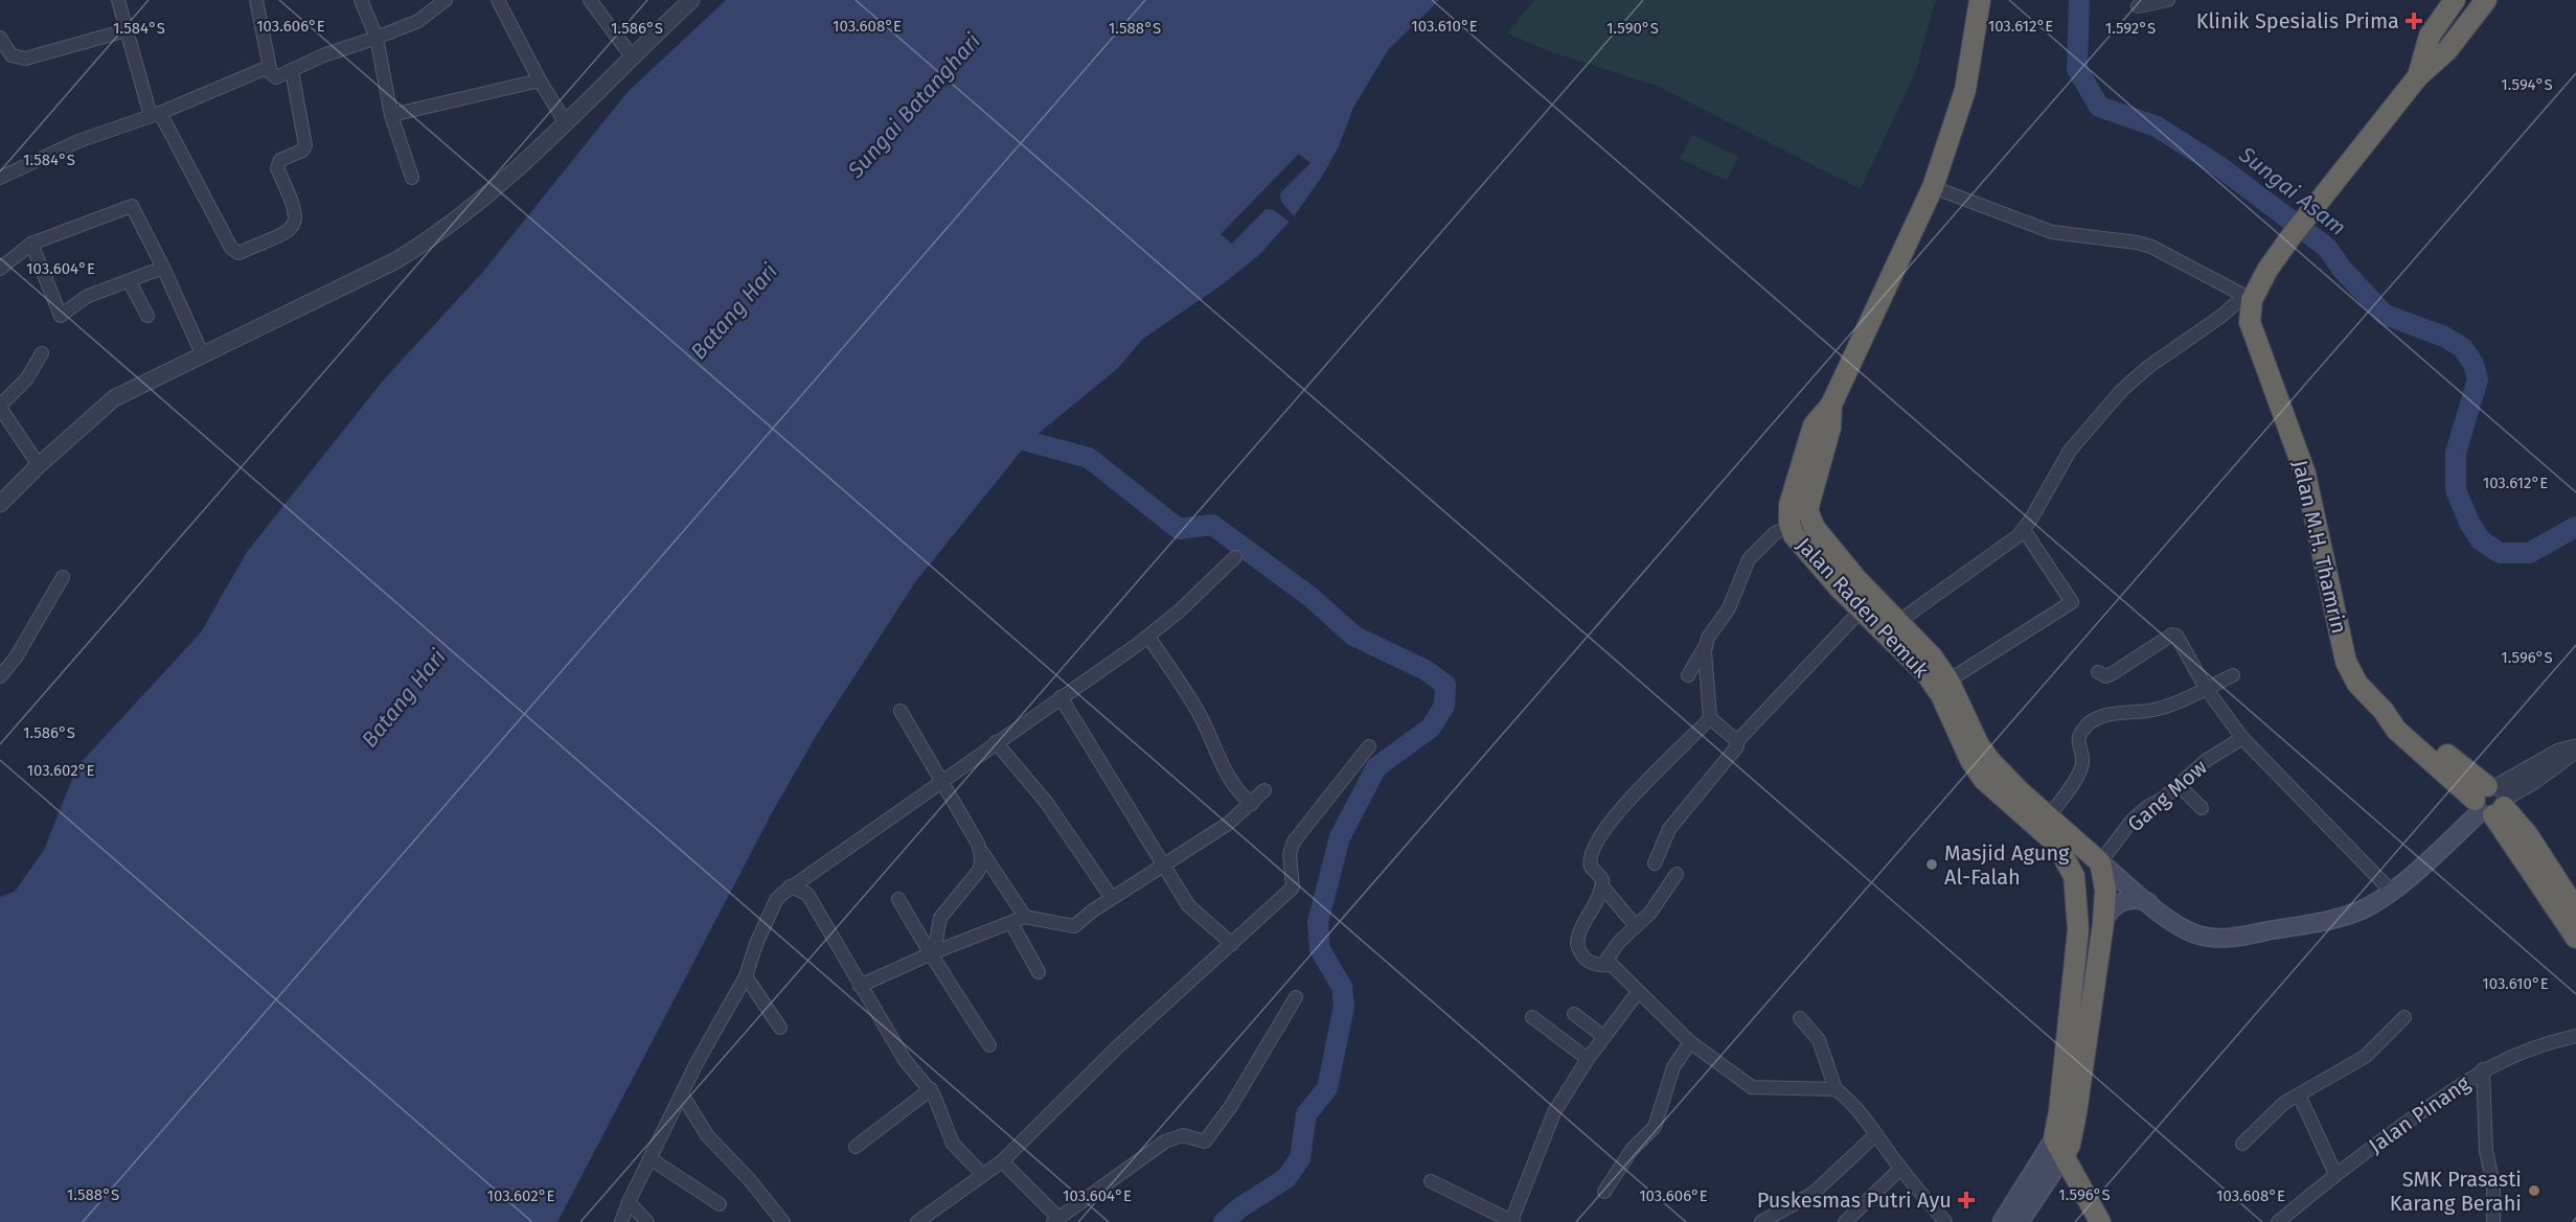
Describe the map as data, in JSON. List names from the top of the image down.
{
  "streets": {
    "highway": ["Jalan M.H. Thamrin", "Jalan Raden Pemuk"],
    "street": ["Gang Mow", "Jalan Pinang"]
  },
  "crossings": [
    ["Jalan Raden Pemuk", "Gang Mow"]
  ],
  "water": ["Sungai Batanghari", "Sungai Asam", "Batang Hari"],
  "places": {
    "health": ["Klinik Spesialis Prima", "Puskesmas Putri Ayu"],
    "other": ["Masjid Agung Al-Falah", "SMK Prasasti Karang Berahi"]
  },
  "coordinates": [
    "103.606°E",
    "103.612°E",
    "103.608°E",
    "103.610°E",
    "1.584°S",
    "1.586°S",
    "1.588°S",
    "1.590°S",
    "1.592°S",
    "1.594°S",
    "103.604°E",
    "1.596°S",
    "103.602°E"
  ]
}
